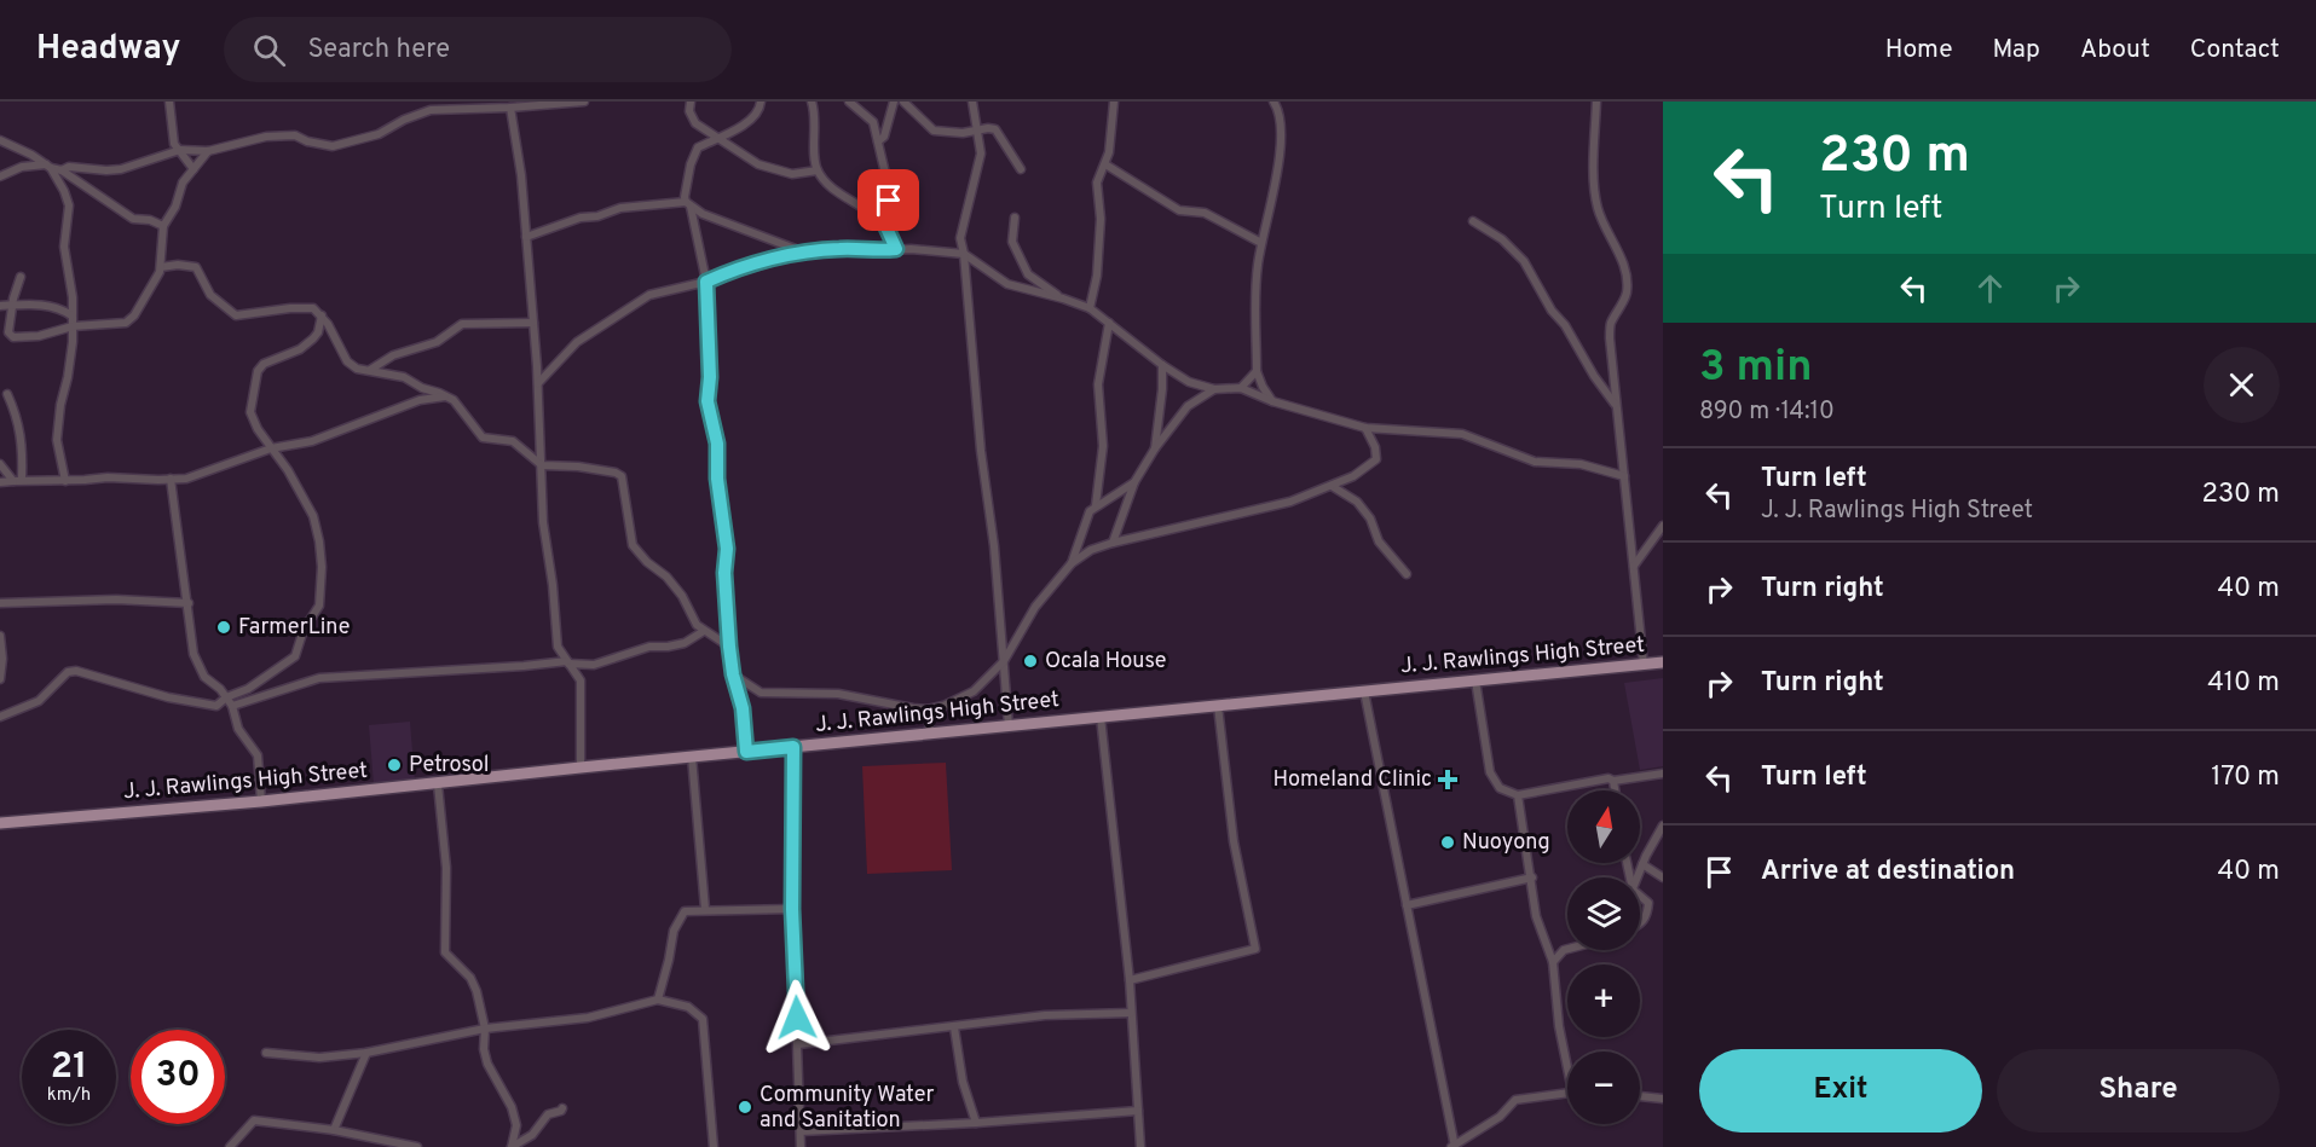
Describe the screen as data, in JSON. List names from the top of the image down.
{
  "streets": {
    "main road": ["J. J. Rawlings High Street"]
  },
  "places": {
    "other": [
      "FarmerLine",
      "Ocala House",
      "Petrosol",
      "Nuoyong",
      "Community Water and Sanitation"
    ],
    "health": ["Homeland Clinic"]
  },
  "north": "top",
  "page": {
    "header": "Headway",
    "search": "Search here",
    "nav": [
      "Home",
      "Map",
      "About",
      "Contact"
    ],
    "turn": ["230 m", "Turn left"],
    "heading": ["3 min", "890 m · 14:10"],
    "list": [
      {
        "name": "Turn left",
        "note": "J. J. Rawlings High Street",
        "value": "230 m"
      },
      {
        "name": "Turn right",
        "value": "40 m"
      },
      {
        "name": "Turn right",
        "value": "410 m"
      },
      {
        "name": "Turn left",
        "value": "170 m"
      },
      {
        "name": "Arrive at destination",
        "value": "40 m"
      }
    ],
    "map_buttons": ["+", "−"],
    "speed": "21 km/h",
    "limit": "30",
    "buttons": ["Exit", "Share"]
  }
}
